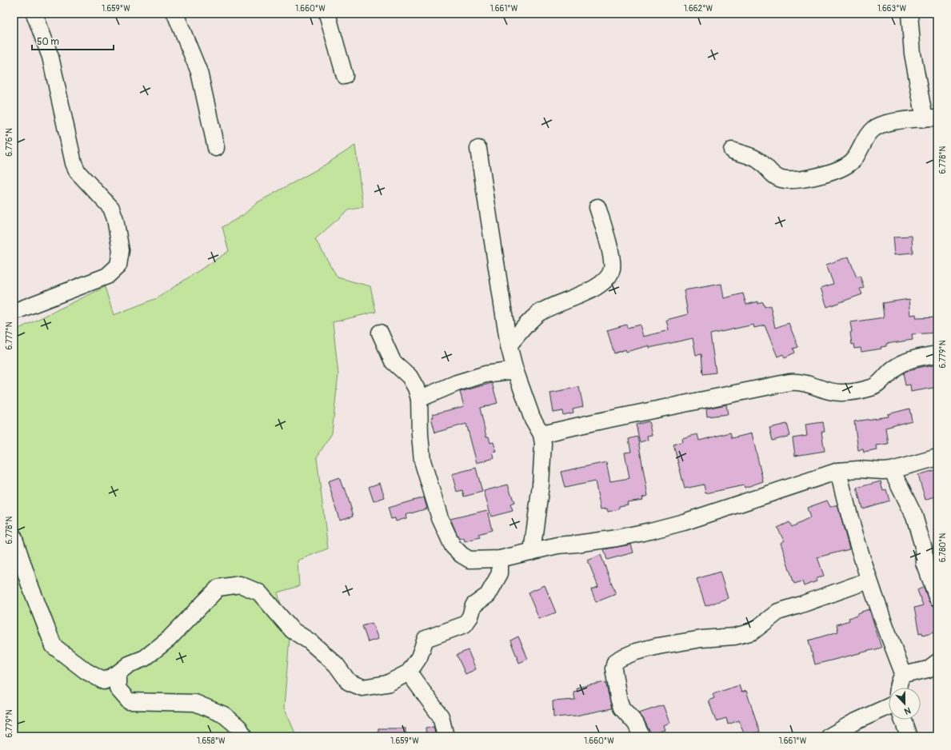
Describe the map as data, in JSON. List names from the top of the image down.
{
  "scale_bar": "50 m",
  "north": "bottom",
  "coordinates": [
    "1.659°W",
    "1.660°W",
    "1.661°W",
    "1.662°W",
    "1.663°W",
    "6.776°N",
    "6.778°N",
    "6.777°N",
    "6.779°N",
    "6.780°N",
    "1.658°W"
  ]
}
